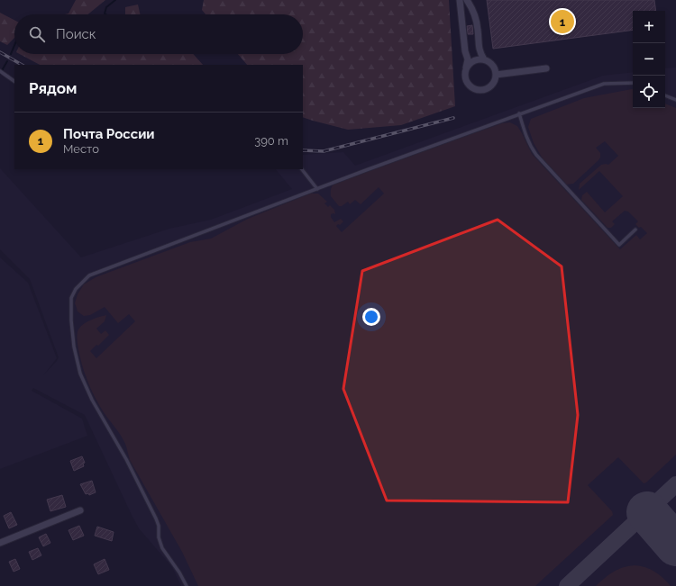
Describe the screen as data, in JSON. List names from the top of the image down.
{
  "page": {
    "pins": "1",
    "map_buttons": ["+", "−"],
    "search": "Поиск",
    "heading": "Рядом",
    "list": [
      {
        "mark": "1",
        "name": "Почта России",
        "note": "Место",
        "value": "390 m"
      }
    ]
  }
}
